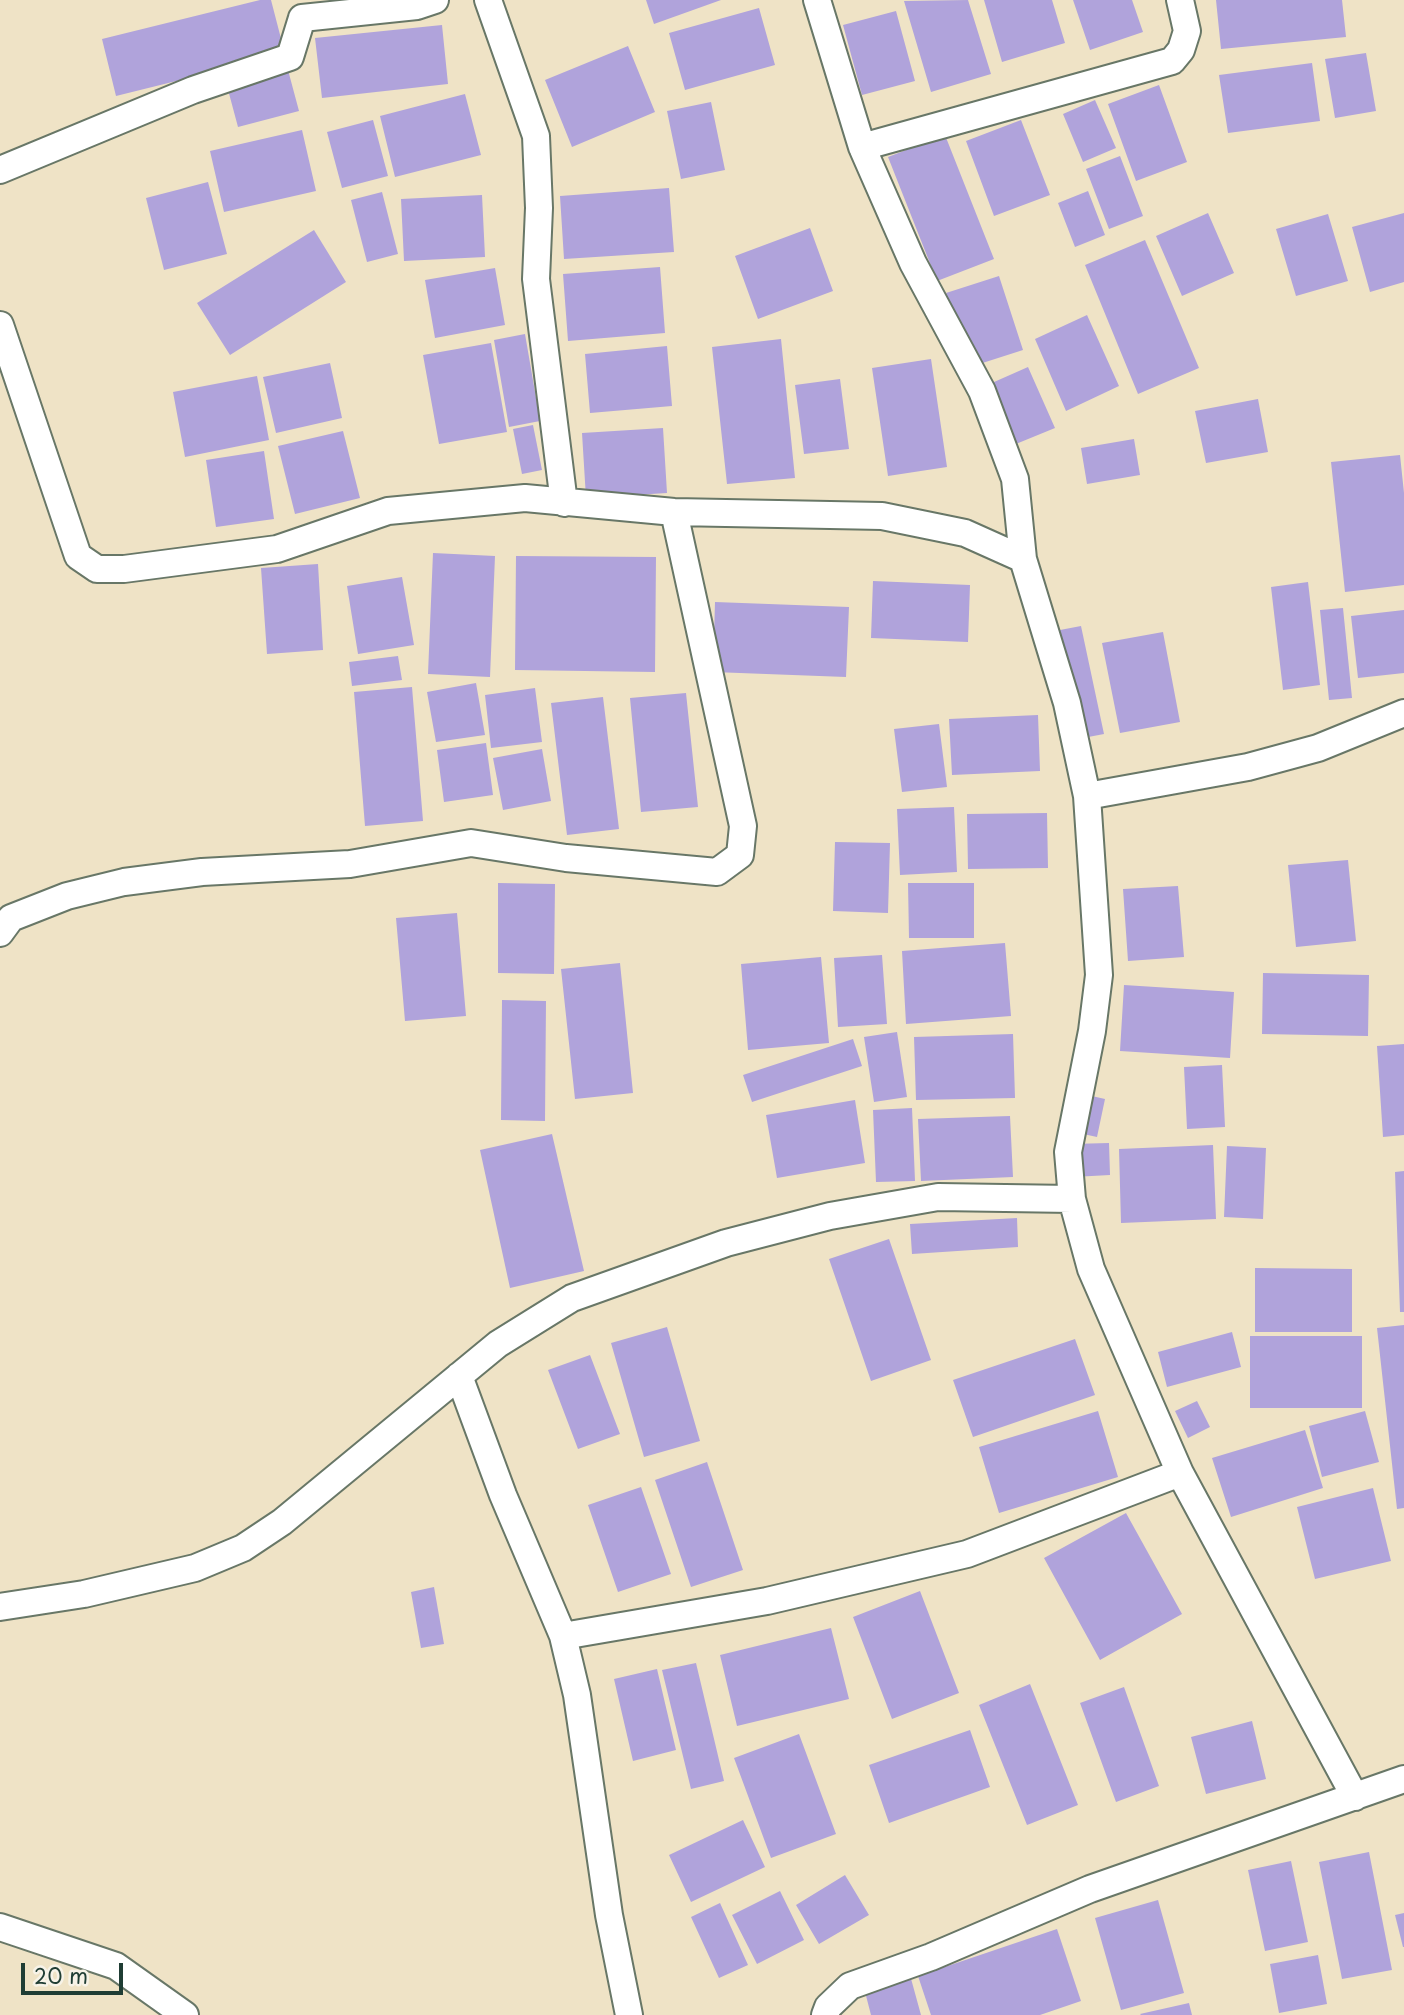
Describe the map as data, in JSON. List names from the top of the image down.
{
  "scale_bar": "20 m"
}
